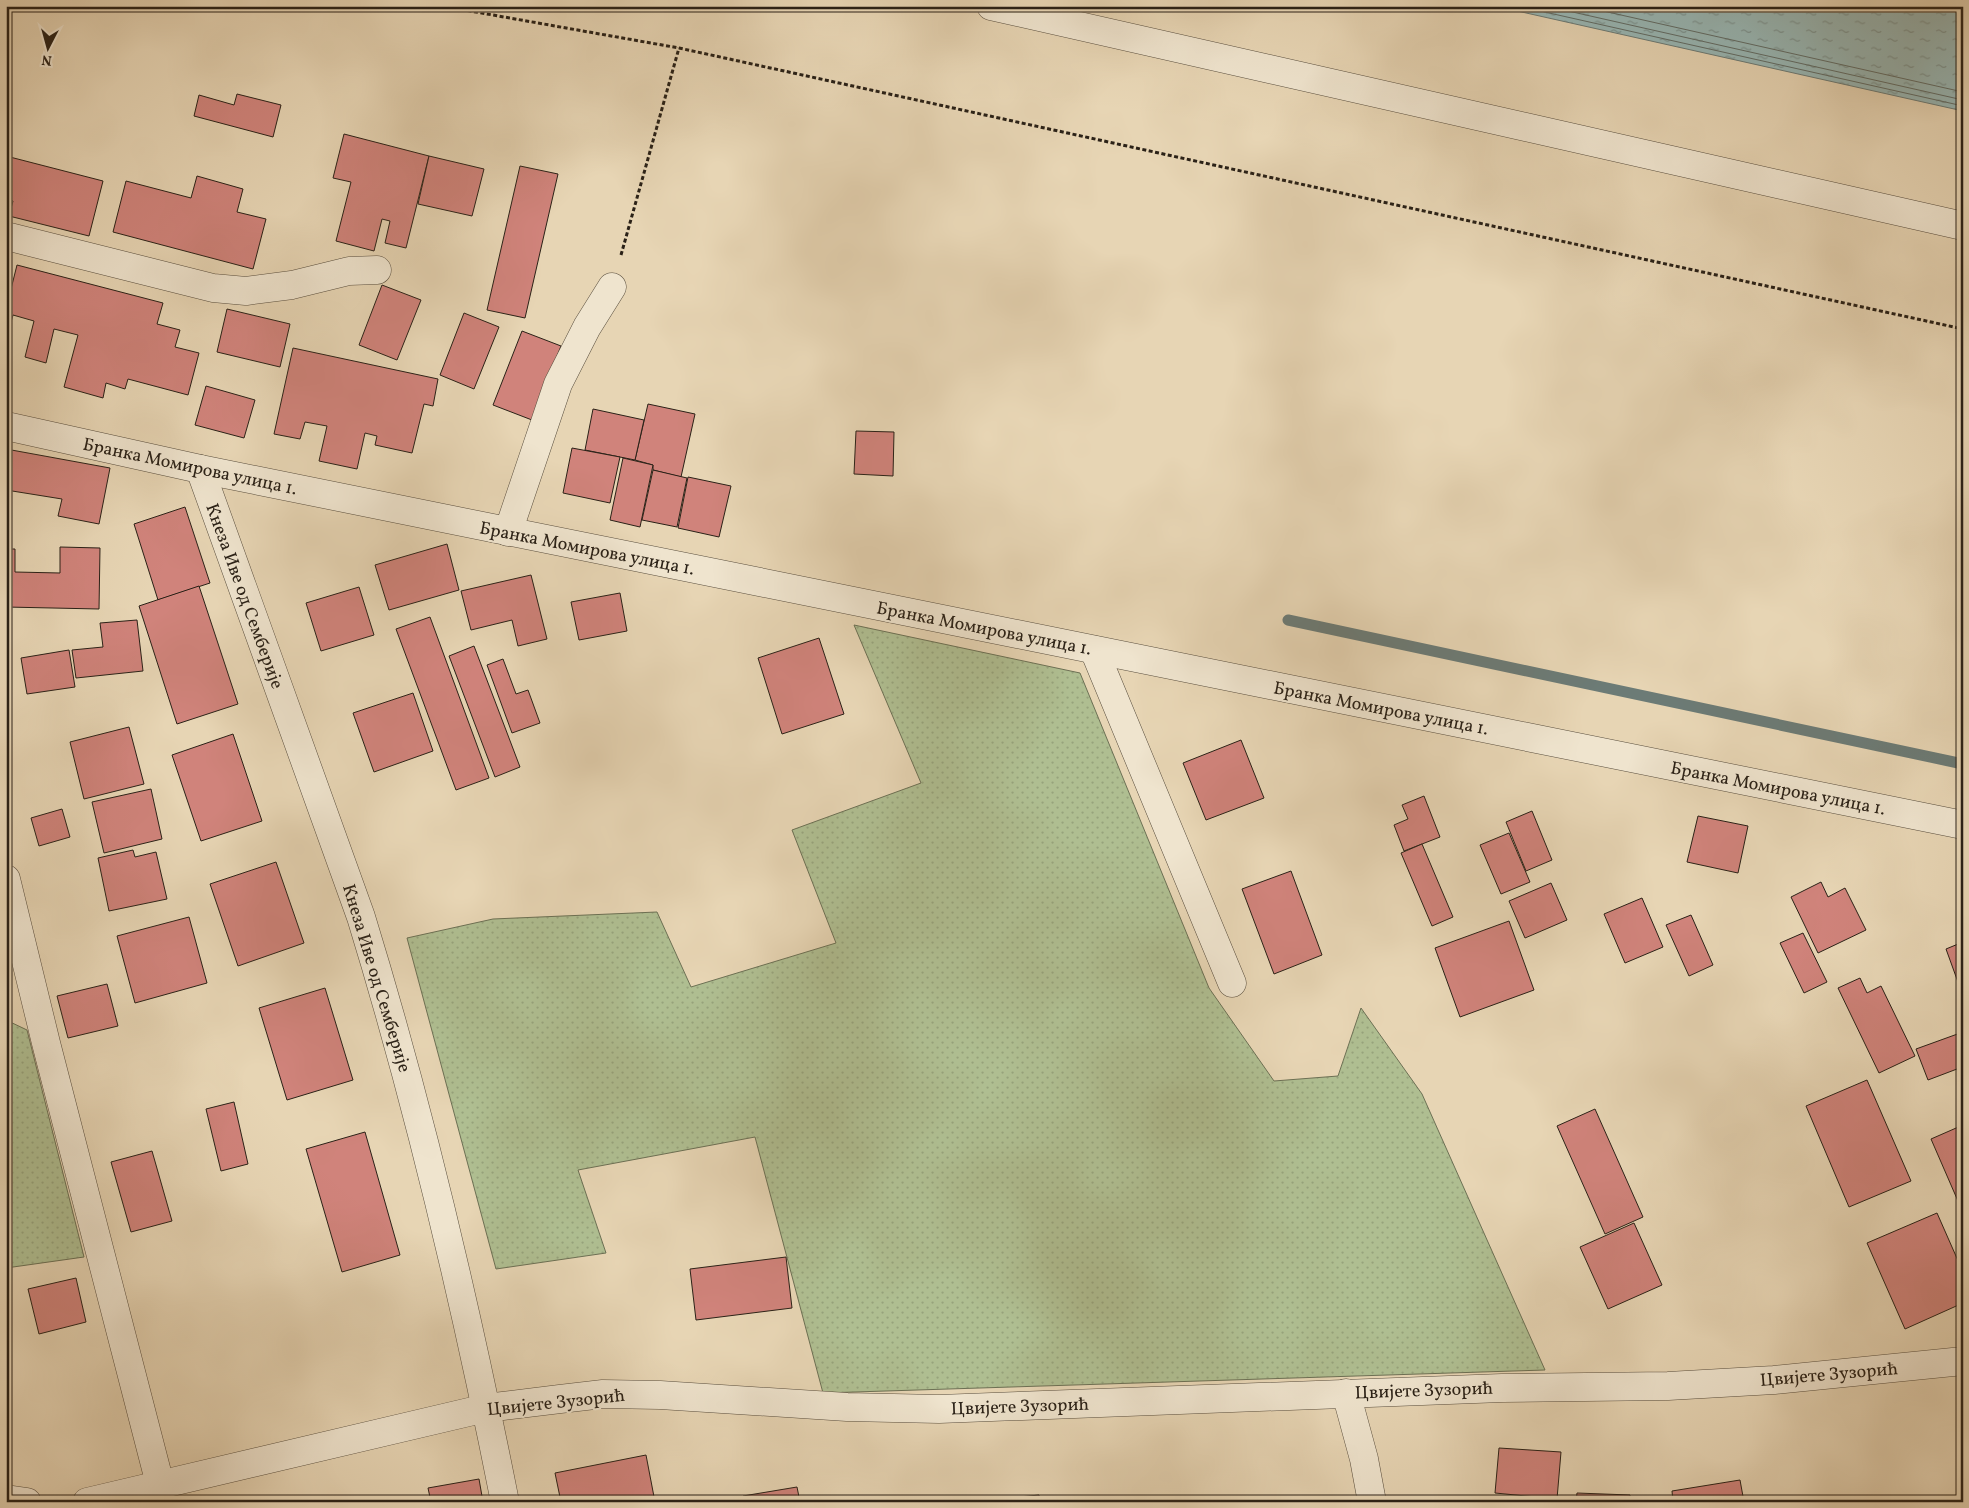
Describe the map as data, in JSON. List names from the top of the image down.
{
  "streets": {
    "street": ["Бранка Момирова улица 1.", "Кнеза Иве од Семберије", "Цвијете Зузорић"]
  },
  "crossings": [
    ["Бранка Момирова улица 1.", "Кнеза Иве од Семберије"],
    ["Кнеза Иве од Семберије", "Цвијете Зузорић"]
  ],
  "north": "bottom"
}
